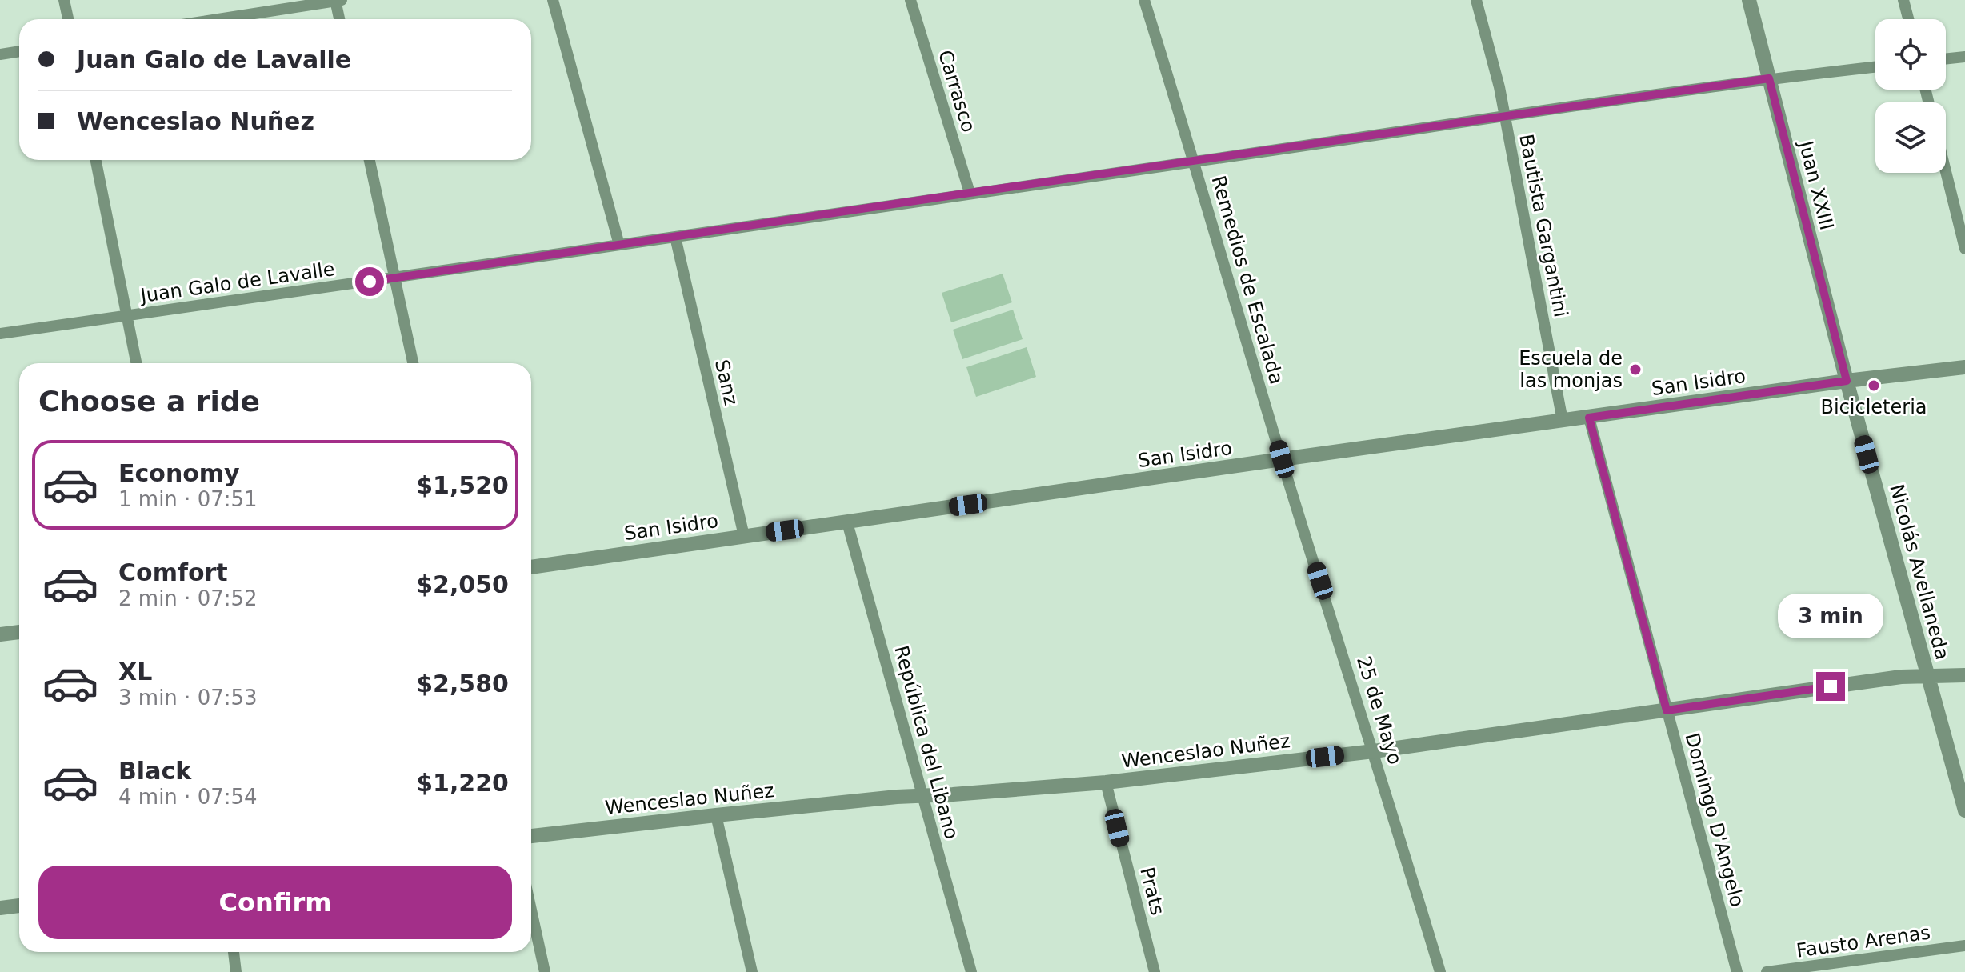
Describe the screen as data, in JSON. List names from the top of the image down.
{
  "streets": {
    "street": [
      "Carrasco",
      "Juan XXIII",
      "Bautista Gargantini",
      "Remedios de Escalada",
      "Juan Galo de Lavalle",
      "Sanz",
      "San Isidro",
      "Nicolás Avellaneda",
      "25 de Mayo",
      "República del Libano",
      "Wenceslao Nuñez",
      "Domingo D'Angelo",
      "Prats",
      "Fausto Arenas"
    ]
  },
  "crossings": [
    ["Carrasco", "Juan Galo de Lavalle"],
    ["Juan XXIII", "Juan Galo de Lavalle"],
    ["Juan XXIII", "San Isidro"],
    ["Juan XXIII", "Nicolás Avellaneda"],
    ["Bautista Gargantini", "Juan Galo de Lavalle"],
    ["Bautista Gargantini", "San Isidro"],
    ["Remedios de Escalada", "Juan Galo de Lavalle"],
    ["Remedios de Escalada", "San Isidro"],
    ["Remedios de Escalada", "25 de Mayo"],
    ["Juan Galo de Lavalle", "Sanz"],
    ["Sanz", "San Isidro"],
    ["San Isidro", "Nicolás Avellaneda"],
    ["San Isidro", "25 de Mayo"],
    ["San Isidro", "República del Libano"],
    ["San Isidro", "Domingo D'Angelo"],
    ["Nicolás Avellaneda", "Wenceslao Nuñez"],
    ["25 de Mayo", "Wenceslao Nuñez"],
    ["República del Libano", "Wenceslao Nuñez"],
    ["Wenceslao Nuñez", "Domingo D'Angelo"],
    ["Wenceslao Nuñez", "Prats"]
  ],
  "places": ["Escuela de las monjas", "Bicicleteria"],
  "page": {
    "banner": ["Juan Galo de Lavalle", "Wenceslao Nuñez"],
    "heading": "Choose a ride",
    "list": [
      {
        "name": "Economy",
        "note": "1 min · 07:51",
        "value": "$1,520"
      },
      {
        "name": "Comfort",
        "note": "2 min · 07:52",
        "value": "$2,050"
      },
      {
        "name": "XL",
        "note": "3 min · 07:53",
        "value": "$2,580"
      },
      {
        "name": "Black",
        "note": "4 min · 07:54",
        "value": "$1,220"
      }
    ],
    "bubble": "3 min",
    "buttons": "Confirm"
  }
}
